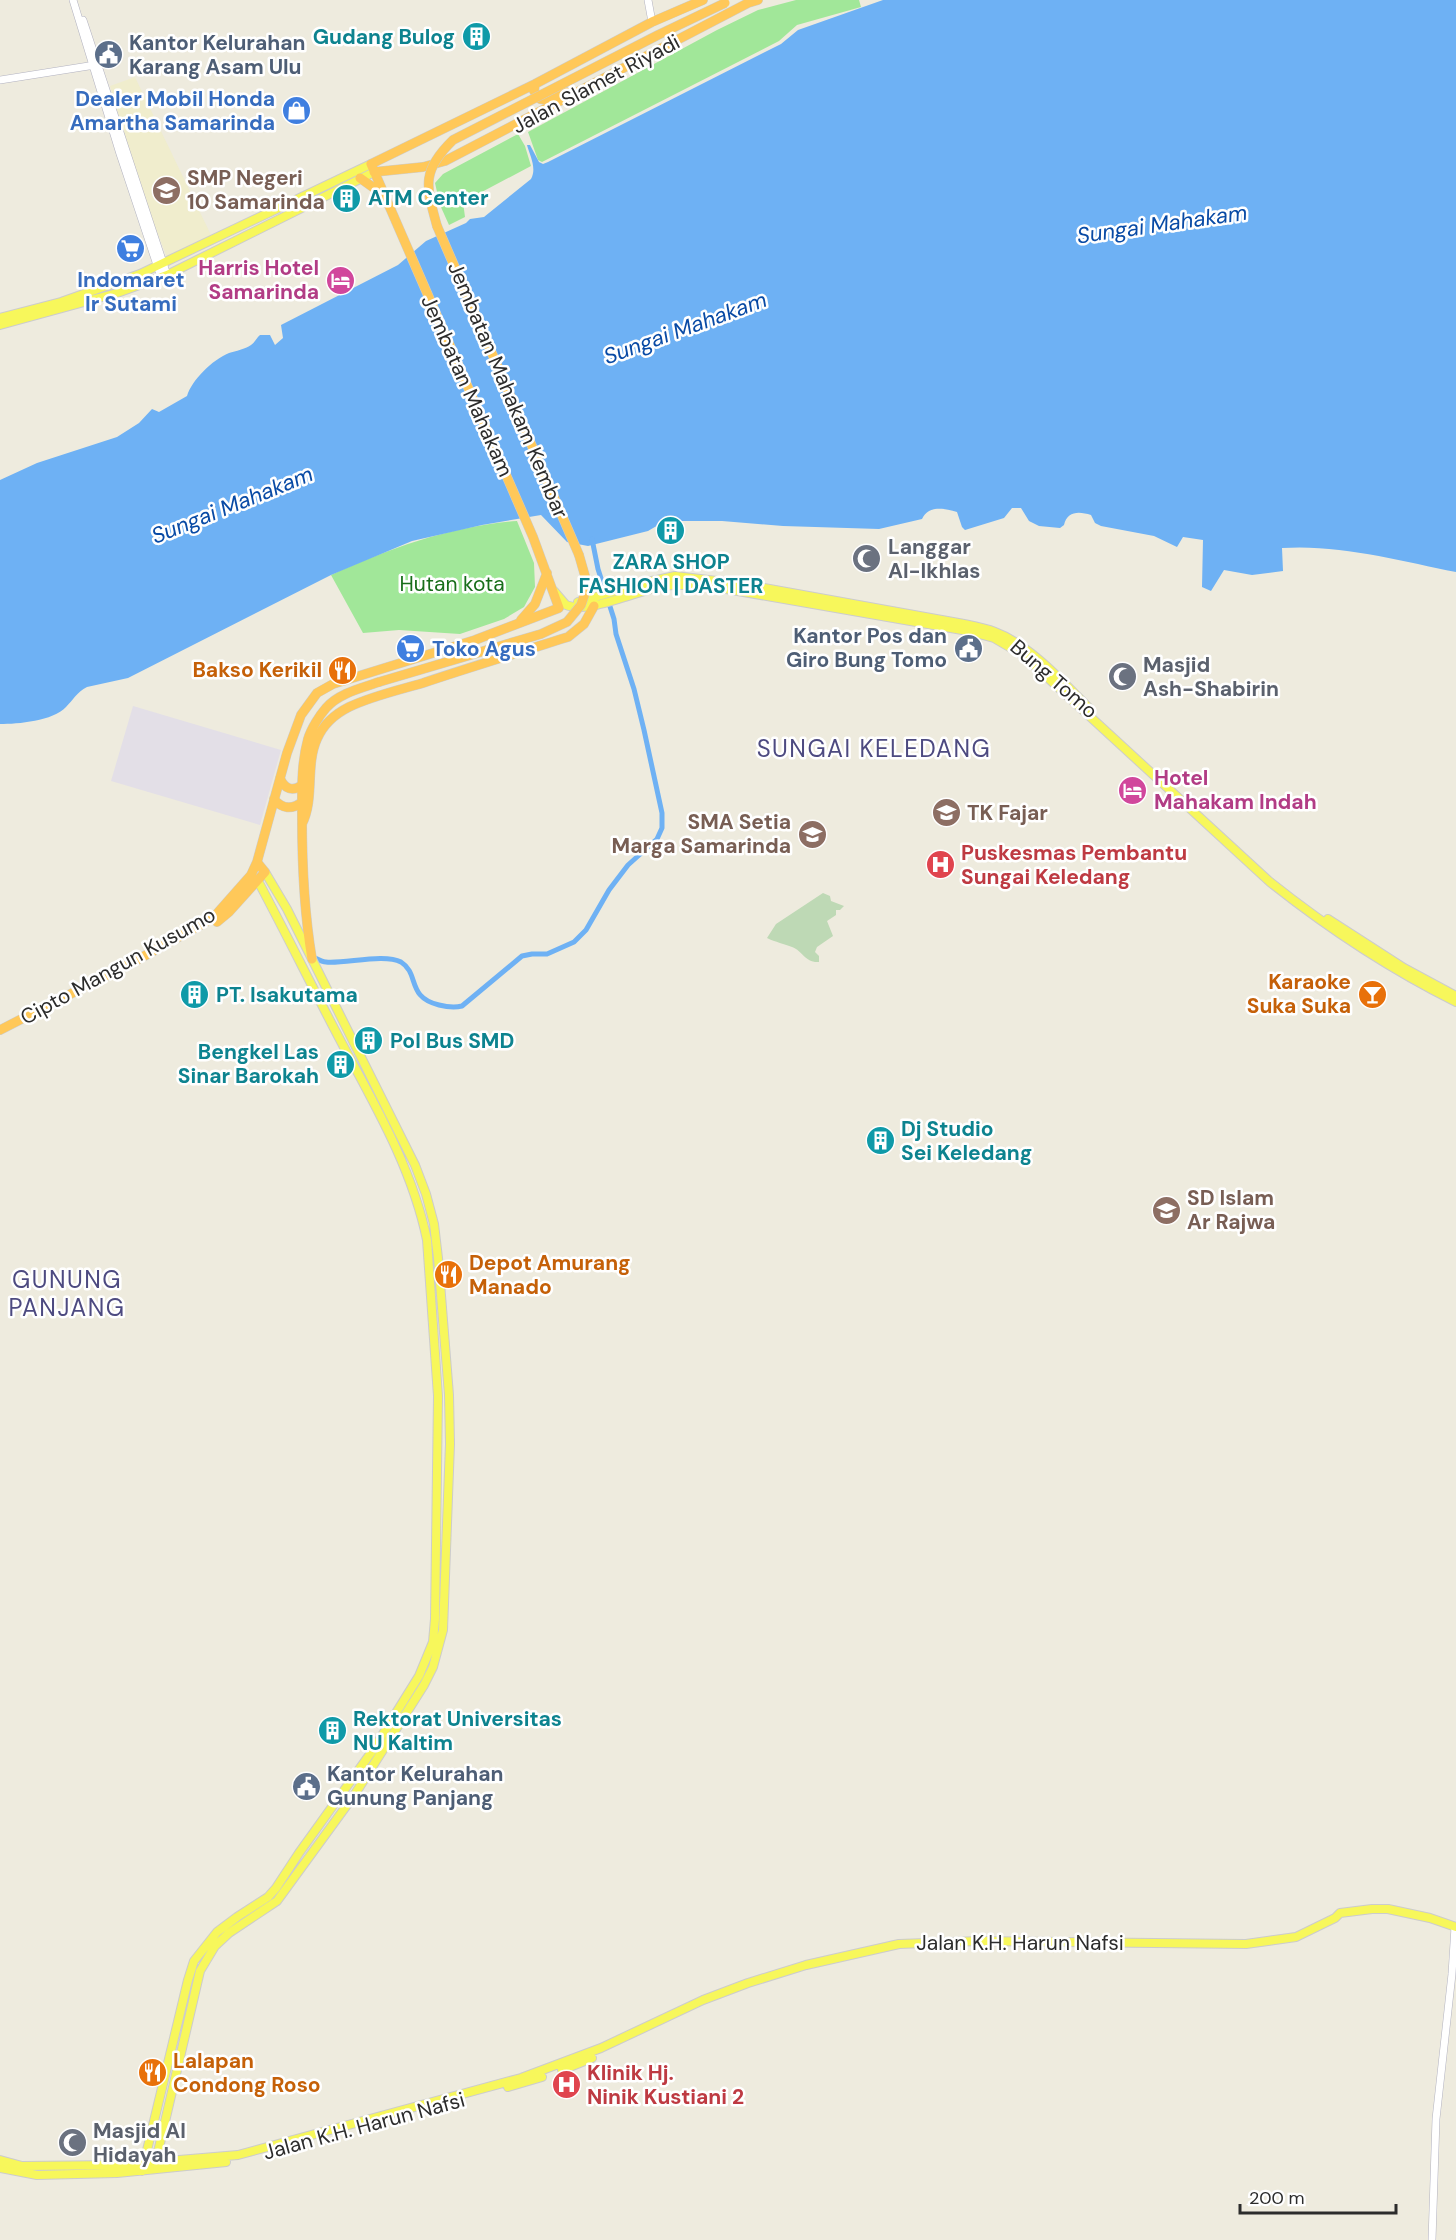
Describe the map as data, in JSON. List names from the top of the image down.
{
  "streets": {
    "highway": [
      "Jalan Slamet Riyadi",
      "Jembatan Mahakam",
      "Jembatan Mahakam Kembar",
      "Cipto Mangun Kusumo"
    ],
    "main road": ["Bung Tomo", "Jalan K.H. Harun Nafsi"]
  },
  "crossings": [
    ["Jalan Slamet Riyadi", "Jembatan Mahakam"],
    ["Jalan Slamet Riyadi", "Jembatan Mahakam Kembar"],
    ["Jembatan Mahakam", "Bung Tomo"],
    ["Jembatan Mahakam", "Cipto Mangun Kusumo"],
    ["Bung Tomo", "Cipto Mangun Kusumo"]
  ],
  "districts": ["SUNGAI KELEDANG", "GUNUNG PANJANG"],
  "water": ["Sungai Mahakam"],
  "parks": ["Hutan kota"],
  "places": {
    "building": [
      "Gudang Bulog",
      "ATM Center",
      "ZARA SHOP FASHION | DASTER",
      "PT. Isakutama",
      "Pol Bus SMD",
      "Bengkel Las Sinar Barokah",
      "Dj Studio Sei Keledang",
      "Rektorat Universitas NU Kaltim"
    ],
    "public building": ["Kantor Kelurahan Karang Asam Ulu", "Kantor Pos dan Giro Bung Tomo", "Kantor Kelurahan Gunung Panjang"],
    "shop": ["Dealer Mobil Honda Amartha Samarinda"],
    "school or university": [
      "SMP Negeri 10 Samarinda",
      "TK Fajar",
      "SMA Setia Marga Samarinda",
      "SD Islam Ar Rajwa"
    ],
    "supermarket": ["Indomaret Ir Sutami", "Toko Agus"],
    "hotel": ["Harris Hotel Samarinda", "Hotel Mahakam Indah"],
    "mosque": ["Langgar Al-Ikhlas", "Masjid Ash-Shabirin", "Masjid Al Hidayah"],
    "restaurant": ["Bakso Kerikil", "Depot Amurang Manado", "Lalapan Condong Roso"],
    "hospital": ["Puskesmas Pembantu Sungai Keledang", "Klinik Hj. Ninik Kustiani 2"],
    "bar": ["Karaoke Suka Suka"]
  },
  "scale_bar": "200 m"
}
